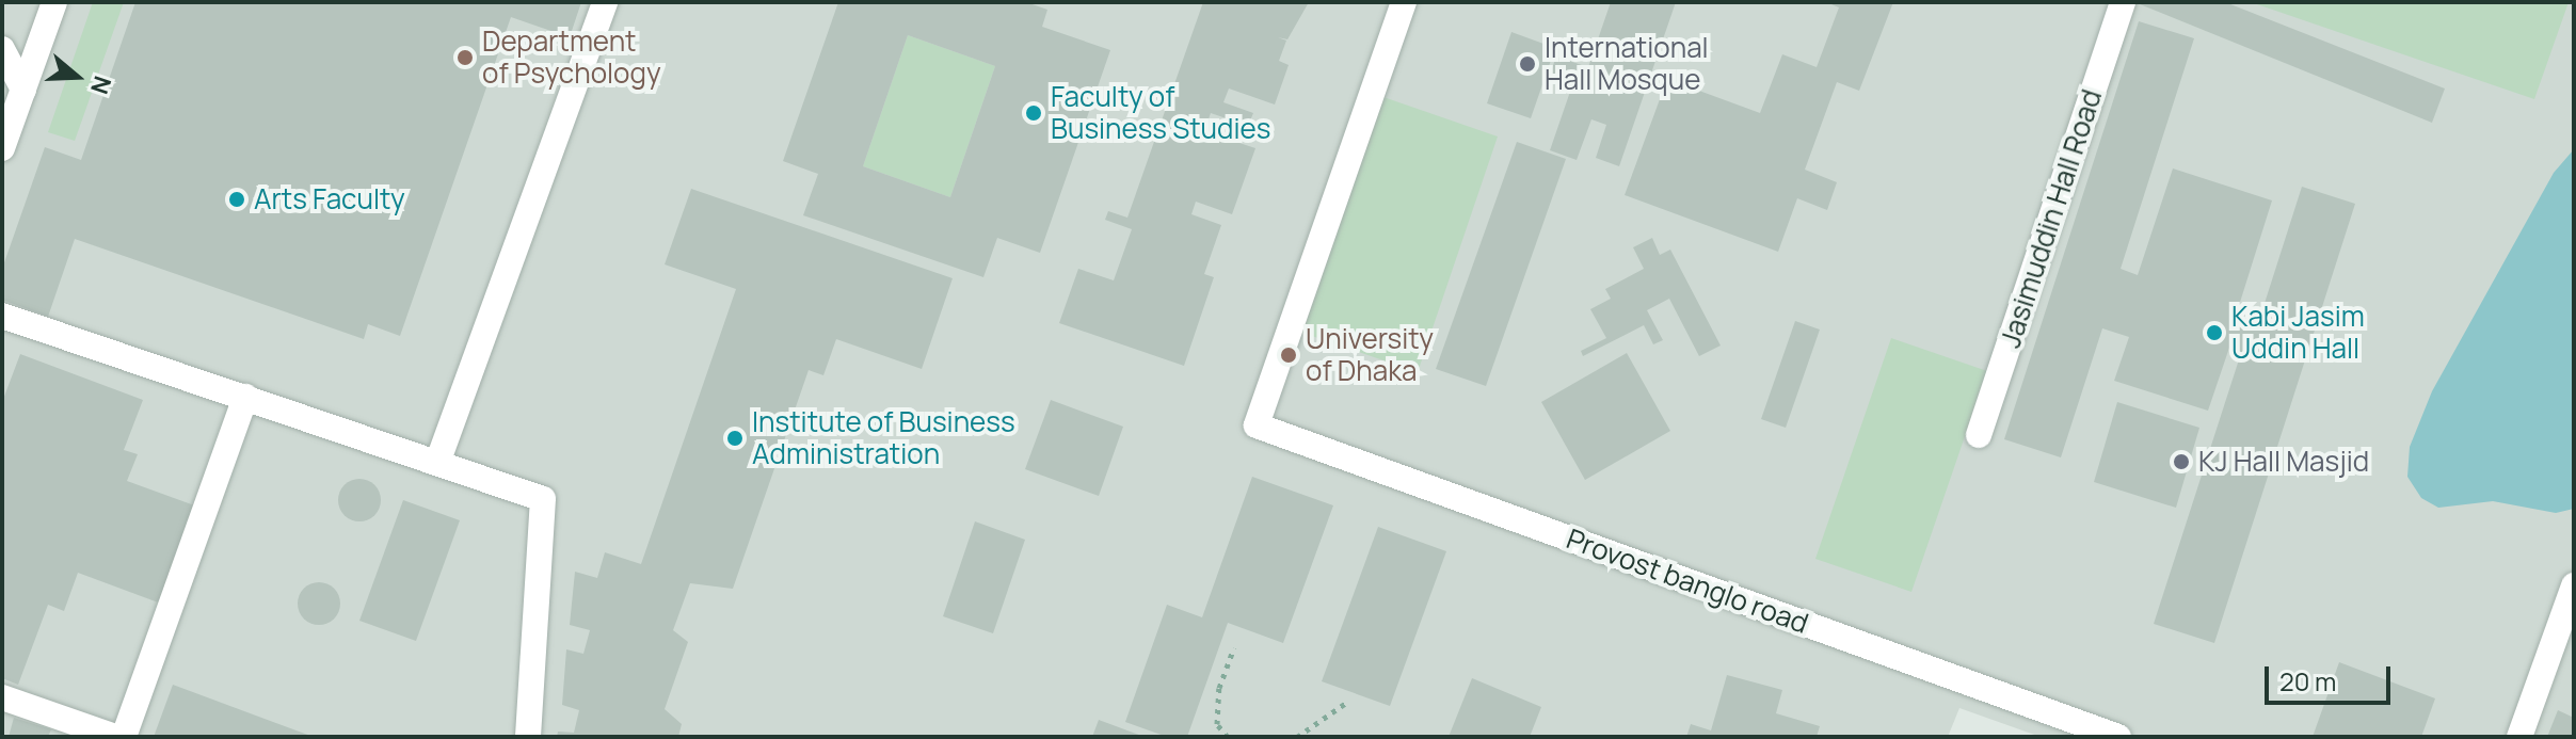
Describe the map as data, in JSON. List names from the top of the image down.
{
  "streets": {
    "lane": ["Jasimuddin Hall Road", "Provost banglo road"]
  },
  "places": [
    "Department of Psychology",
    "International Hall Mosque",
    "Faculty of Business Studies",
    "Arts Faculty",
    "Kabi Jasim Uddin Hall",
    "University of Dhaka",
    "Institute of Business Administration",
    "KJ Hall Masjid"
  ],
  "scale_bar": "20 m",
  "north": "right"
}
